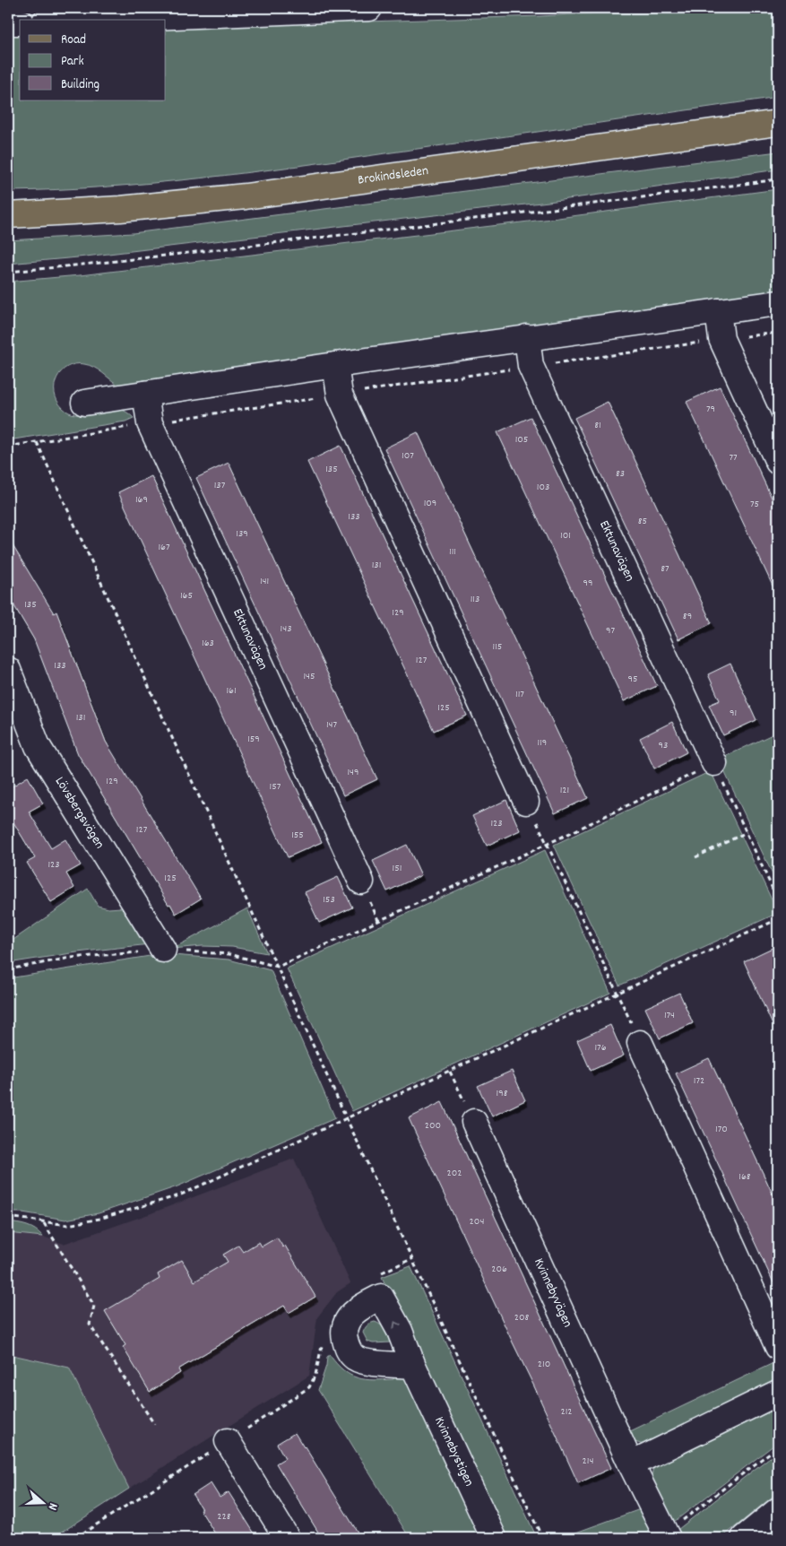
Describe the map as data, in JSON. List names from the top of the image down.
{
  "streets": {
    "main road": ["Brokindsleden"],
    "street": [
      "Ektunavägen",
      "Lövsbergsvägen",
      "Kvinnebyvägen",
      "Kvinnebystigen"
    ]
  },
  "house_numbers": [
    "79",
    "81",
    "105",
    "107",
    "77",
    "135",
    "83",
    "137",
    "103",
    "169",
    "109",
    "75",
    "133",
    "85",
    "139",
    "101",
    "167",
    "111",
    "131",
    "87",
    "141",
    "99",
    "165",
    "113",
    "135",
    "129",
    "89",
    "143",
    "97",
    "163",
    "115",
    "127",
    "133",
    "145",
    "95",
    "161",
    "117",
    "125",
    "91",
    "131",
    "147",
    "159",
    "119",
    "93",
    "149",
    "129",
    "157",
    "121",
    "123",
    "127",
    "155",
    "123",
    "151",
    "125",
    "153",
    "174",
    "176",
    "172",
    "198",
    "200",
    "170",
    "202",
    "168",
    "204",
    "206",
    "208",
    "210",
    "212",
    "214",
    "228"
  ],
  "legend": ["Road", "Park", "Building"],
  "north": "right"
}
